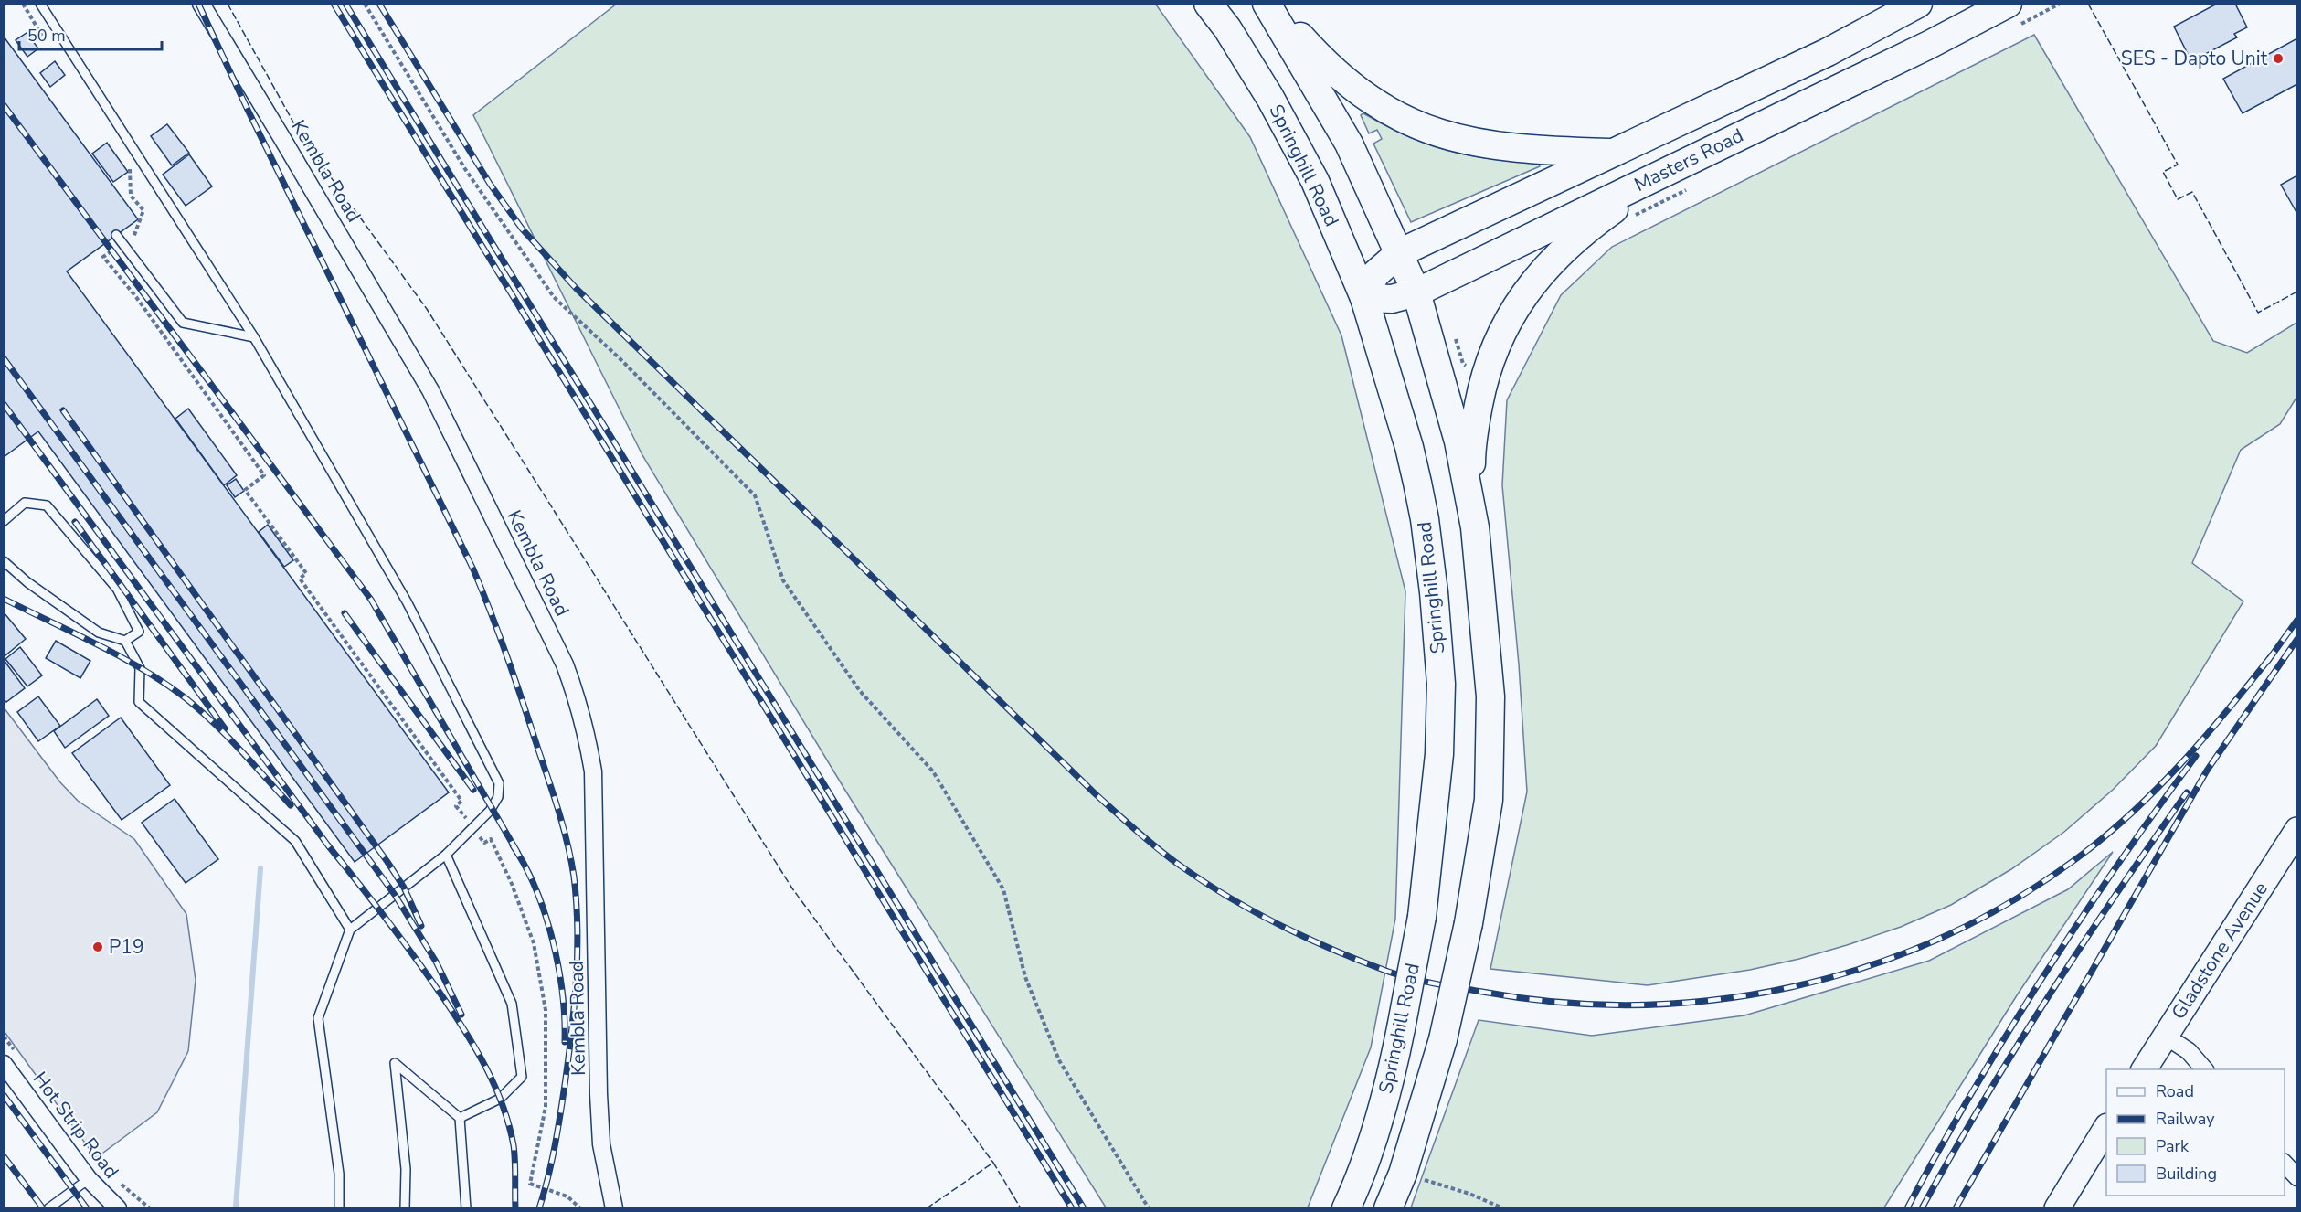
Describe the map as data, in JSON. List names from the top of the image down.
{
  "streets": {
    "main road": ["Masters Road", "Springhill Road", "Gladstone Avenue"],
    "street": ["Kembla Road", "Hot Strip Road"]
  },
  "crossings": [
    ["Masters Road", "Springhill Road"]
  ],
  "places": ["SES - Dapto Unit", "P19"],
  "legend": [
    "Road",
    "Railway",
    "Park",
    "Building"
  ],
  "scale_bar": "50 m"
}
